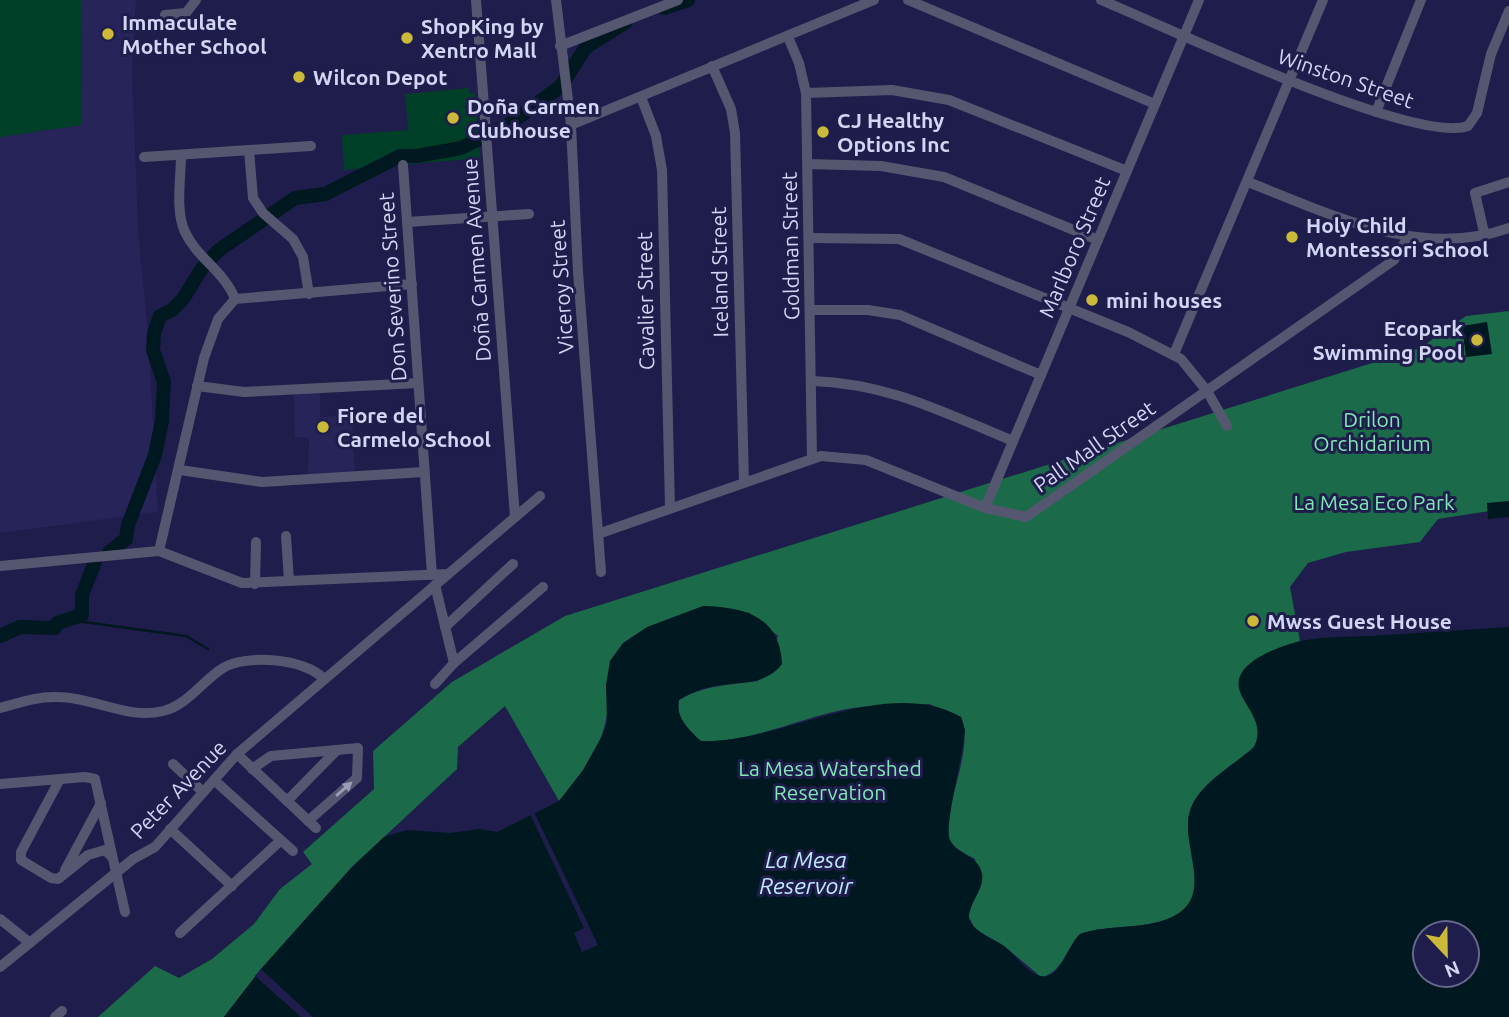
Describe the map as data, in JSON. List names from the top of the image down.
{
  "streets": {
    "street": [
      "Winston Street",
      "Goldman Street",
      "Marlboro Street",
      "Doña Carmen Avenue",
      "Iceland Street",
      "Don Severino Street",
      "Viceroy Street",
      "Cavalier Street",
      "Pall Mall Street",
      "Peter Avenue"
    ]
  },
  "crossings": [
    ["Winston Street", "Marlboro Street"],
    ["Goldman Street", "Pall Mall Street"],
    ["Marlboro Street", "Pall Mall Street"],
    ["Doña Carmen Avenue", "Peter Avenue"],
    ["Iceland Street", "Pall Mall Street"],
    ["Viceroy Street", "Pall Mall Street"],
    ["Cavalier Street", "Pall Mall Street"]
  ],
  "water": ["La Mesa Reservoir"],
  "parks": ["Drilon Orchidarium", "La Mesa Eco Park", "La Mesa Watershed Reservation"],
  "places": [
    "Immaculate Mother School",
    "ShopKing by Xentro Mall",
    "Wilcon Depot",
    "Doña Carmen Clubhouse",
    "CJ Healthy Options Inc",
    "Holy Child Montessori School",
    "mini houses",
    "Ecopark Swimming Pool",
    "Fiore del Carmelo School",
    "Mwss Guest House"
  ],
  "north": "bottom"
}
